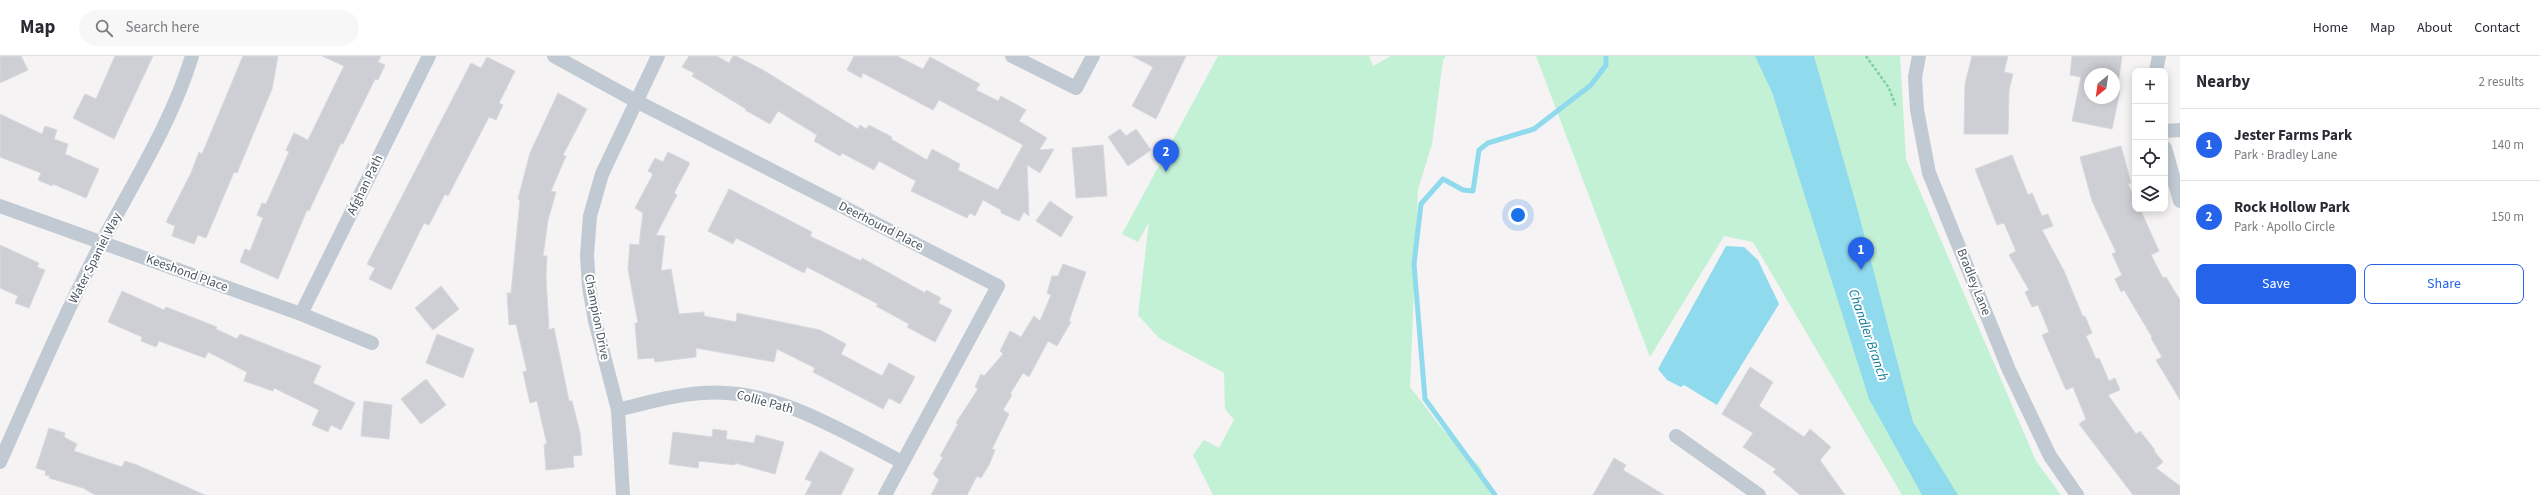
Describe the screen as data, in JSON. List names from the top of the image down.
{
  "streets": {
    "street": [
      "Afghan Path",
      "Deerhound Place",
      "Water Spaniel Way",
      "Keeshond Place",
      "Bradley Lane",
      "Champion Drive",
      "Collie Path"
    ]
  },
  "crossings": [
    ["Afghan Path", "Keeshond Place"],
    ["Deerhound Place", "Champion Drive"],
    ["Deerhound Place", "Collie Path"],
    ["Water Spaniel Way", "Keeshond Place"],
    ["Champion Drive", "Collie Path"]
  ],
  "water": ["Chandler Branch"],
  "north": "bottom left",
  "page": {
    "header": "Map",
    "search": "Search here",
    "nav": [
      "Home",
      "Map",
      "About",
      "Contact"
    ],
    "heading": ["Nearby", "2 results"],
    "map_buttons": ["+", "−"],
    "list": [
      {
        "mark": "1",
        "name": "Jester Farms Park",
        "note": "Park · Bradley Lane",
        "value": "140 m"
      },
      {
        "mark": "2",
        "name": "Rock Hollow Park",
        "note": "Park · Apollo Circle",
        "value": "150 m"
      }
    ],
    "pins": ["2", "1"],
    "buttons": ["Save", "Share"]
  }
}
